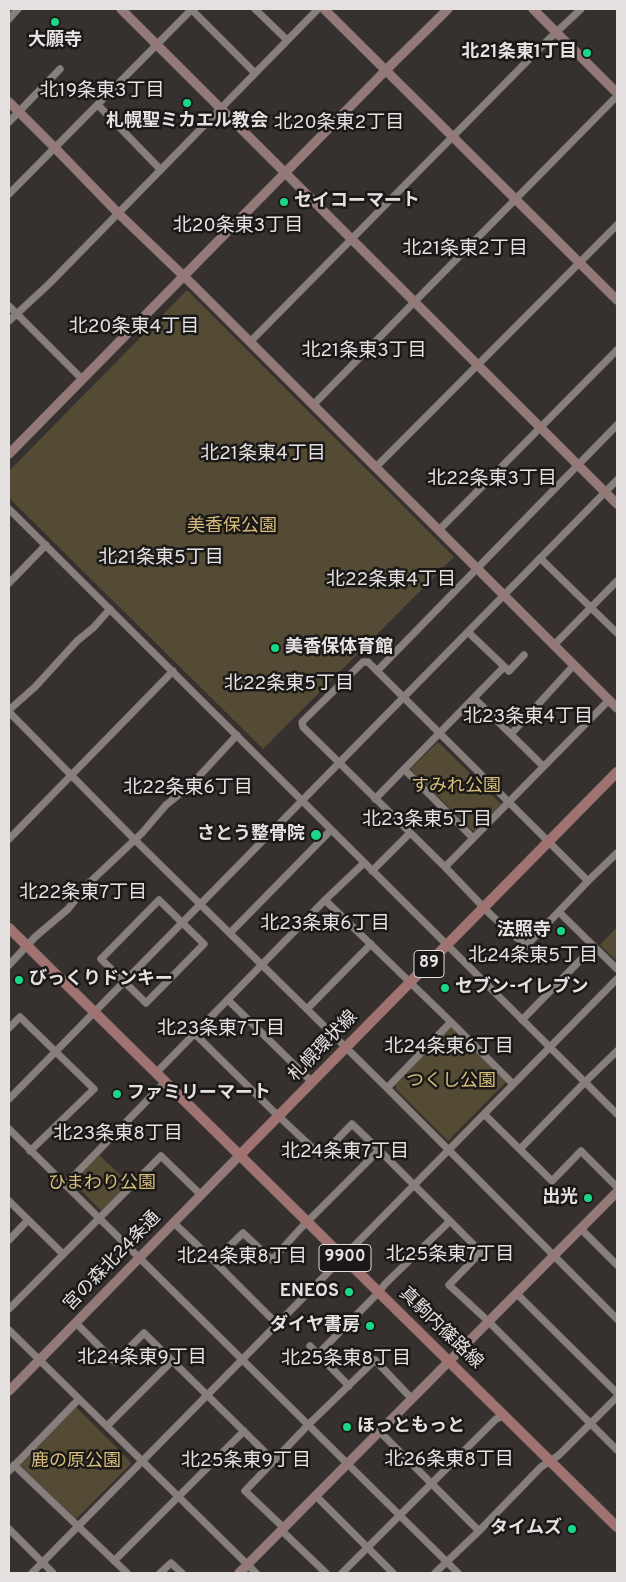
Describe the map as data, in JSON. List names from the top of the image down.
{
  "streets": {
    "main road": [
      "89",
      "札幌環状線",
      "9900",
      "真駒内篠路線"
    ],
    "street": ["宮の森北24条通"]
  },
  "crossings": [
    ["札幌環状線", "宮の森北24条通"],
    ["札幌環状線", "真駒内篠路線"],
    ["宮の森北24条通", "真駒内篠路線"]
  ],
  "districts": [
    "北19条東3丁目",
    "北20条東2丁目",
    "北20条東3丁目",
    "北21条東2丁目",
    "北20条東4丁目",
    "北21条東3丁目",
    "北21条東4丁目",
    "北22条東3丁目",
    "北21条東5丁目",
    "北22条東4丁目",
    "北22条東5丁目",
    "北23条東4丁目",
    "北22条東6丁目",
    "北23条東5丁目",
    "北22条東7丁目",
    "北23条東6丁目",
    "北24条東5丁目",
    "北23条東7丁目",
    "北24条東6丁目",
    "北23条東8丁目",
    "北24条東7丁目",
    "北25条東7丁目",
    "北24条東8丁目",
    "北24条東9丁目",
    "北25条東8丁目",
    "北26条東8丁目",
    "北25条東9丁目"
  ],
  "parks": [
    "美香保公園",
    "すみれ公園",
    "つくし公園",
    "ひまわり公園",
    "鹿の原公園"
  ],
  "places": [
    "大願寺",
    "北21条東1丁目",
    "札幌聖ミカエル教会",
    "セイコーマート",
    "美香保体育館",
    "さとう整骨院",
    "法照寺",
    "びっくりドンキー",
    "セブン-イレブン",
    "ファミリーマート",
    "出光",
    "ENEOS",
    "ダイヤ書房",
    "ほっともっと",
    "タイムズ"
  ]
}
